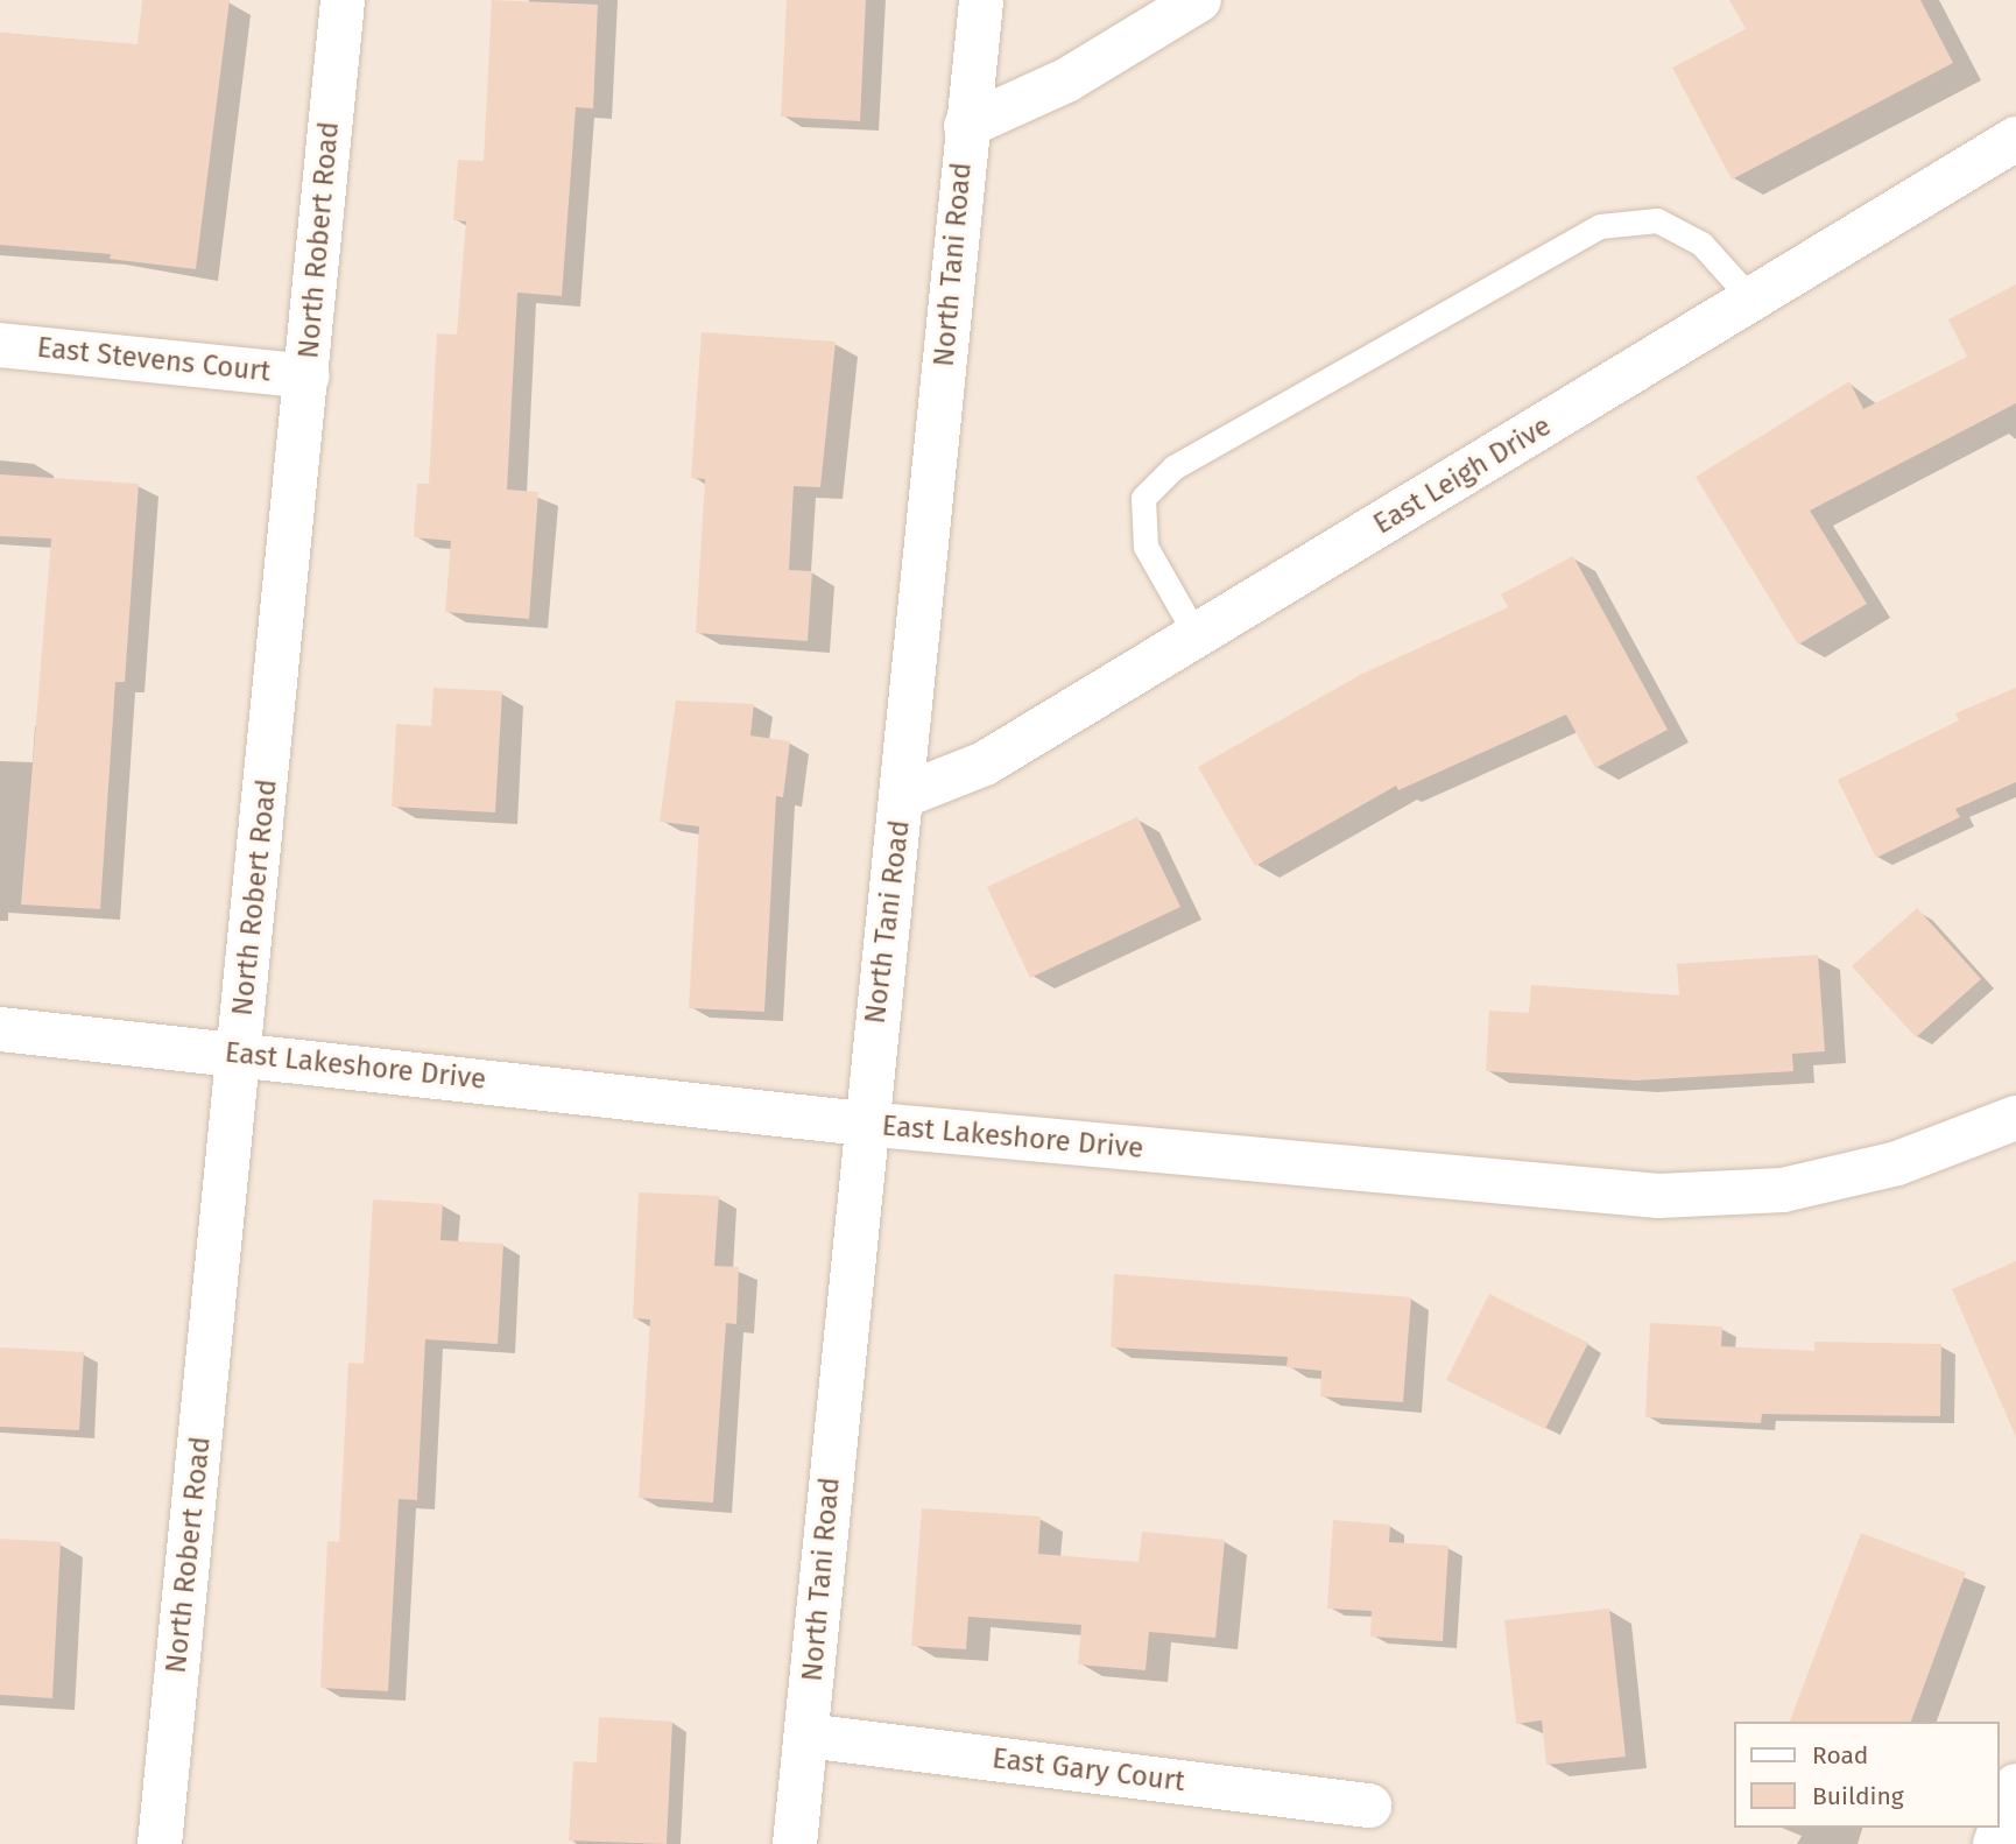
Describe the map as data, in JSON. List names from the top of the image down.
{
  "streets": {
    "street": [
      "North Robert Road",
      "North Tani Road",
      "East Stevens Court",
      "East Leigh Drive",
      "East Lakeshore Drive",
      "East Gary Court"
    ]
  },
  "crossings": [
    ["North Robert Road", "East Stevens Court"],
    ["North Robert Road", "East Lakeshore Drive"],
    ["North Tani Road", "East Leigh Drive"],
    ["North Tani Road", "East Lakeshore Drive"],
    ["North Tani Road", "East Gary Court"]
  ],
  "legend": ["Road", "Building"]
}
